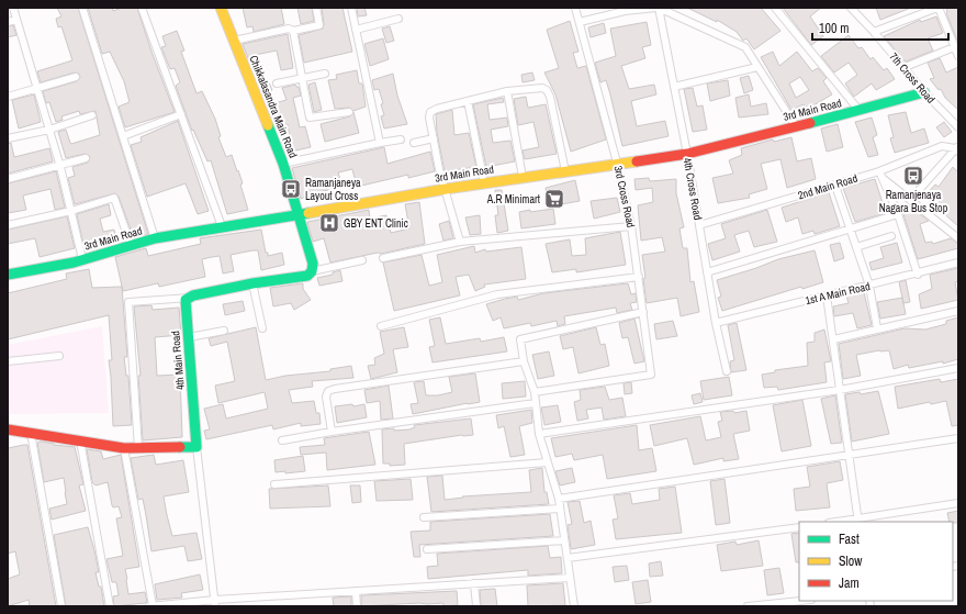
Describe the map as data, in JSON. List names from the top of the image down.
{
  "streets": {
    "street": [
      "7th Cross Road",
      "Chikkalasandra Main Road",
      "3rd Main Road",
      "2nd Main Road",
      "4th Cross Road",
      "3rd Cross Road",
      "1st A Main Road",
      "4th Main Road"
    ]
  },
  "crossings": [
    ["7th Cross Road", "3rd Main Road"],
    ["Chikkalasandra Main Road", "3rd Main Road"],
    ["3rd Main Road", "4th Cross Road"],
    ["3rd Main Road", "3rd Cross Road"],
    ["2nd Main Road", "4th Cross Road"],
    ["4th Cross Road", "1st A Main Road"]
  ],
  "places": {
    "bus stop": ["Ramanjenaya Nagara Bus Stop", "Ramanjaneya Layout Cross"],
    "supermarket": ["A.R Minimart"],
    "hospital": ["GBY ENT Clinic"]
  },
  "legend": ["Fast", "Slow", "Jam"],
  "scale_bar": "100 m"
}
